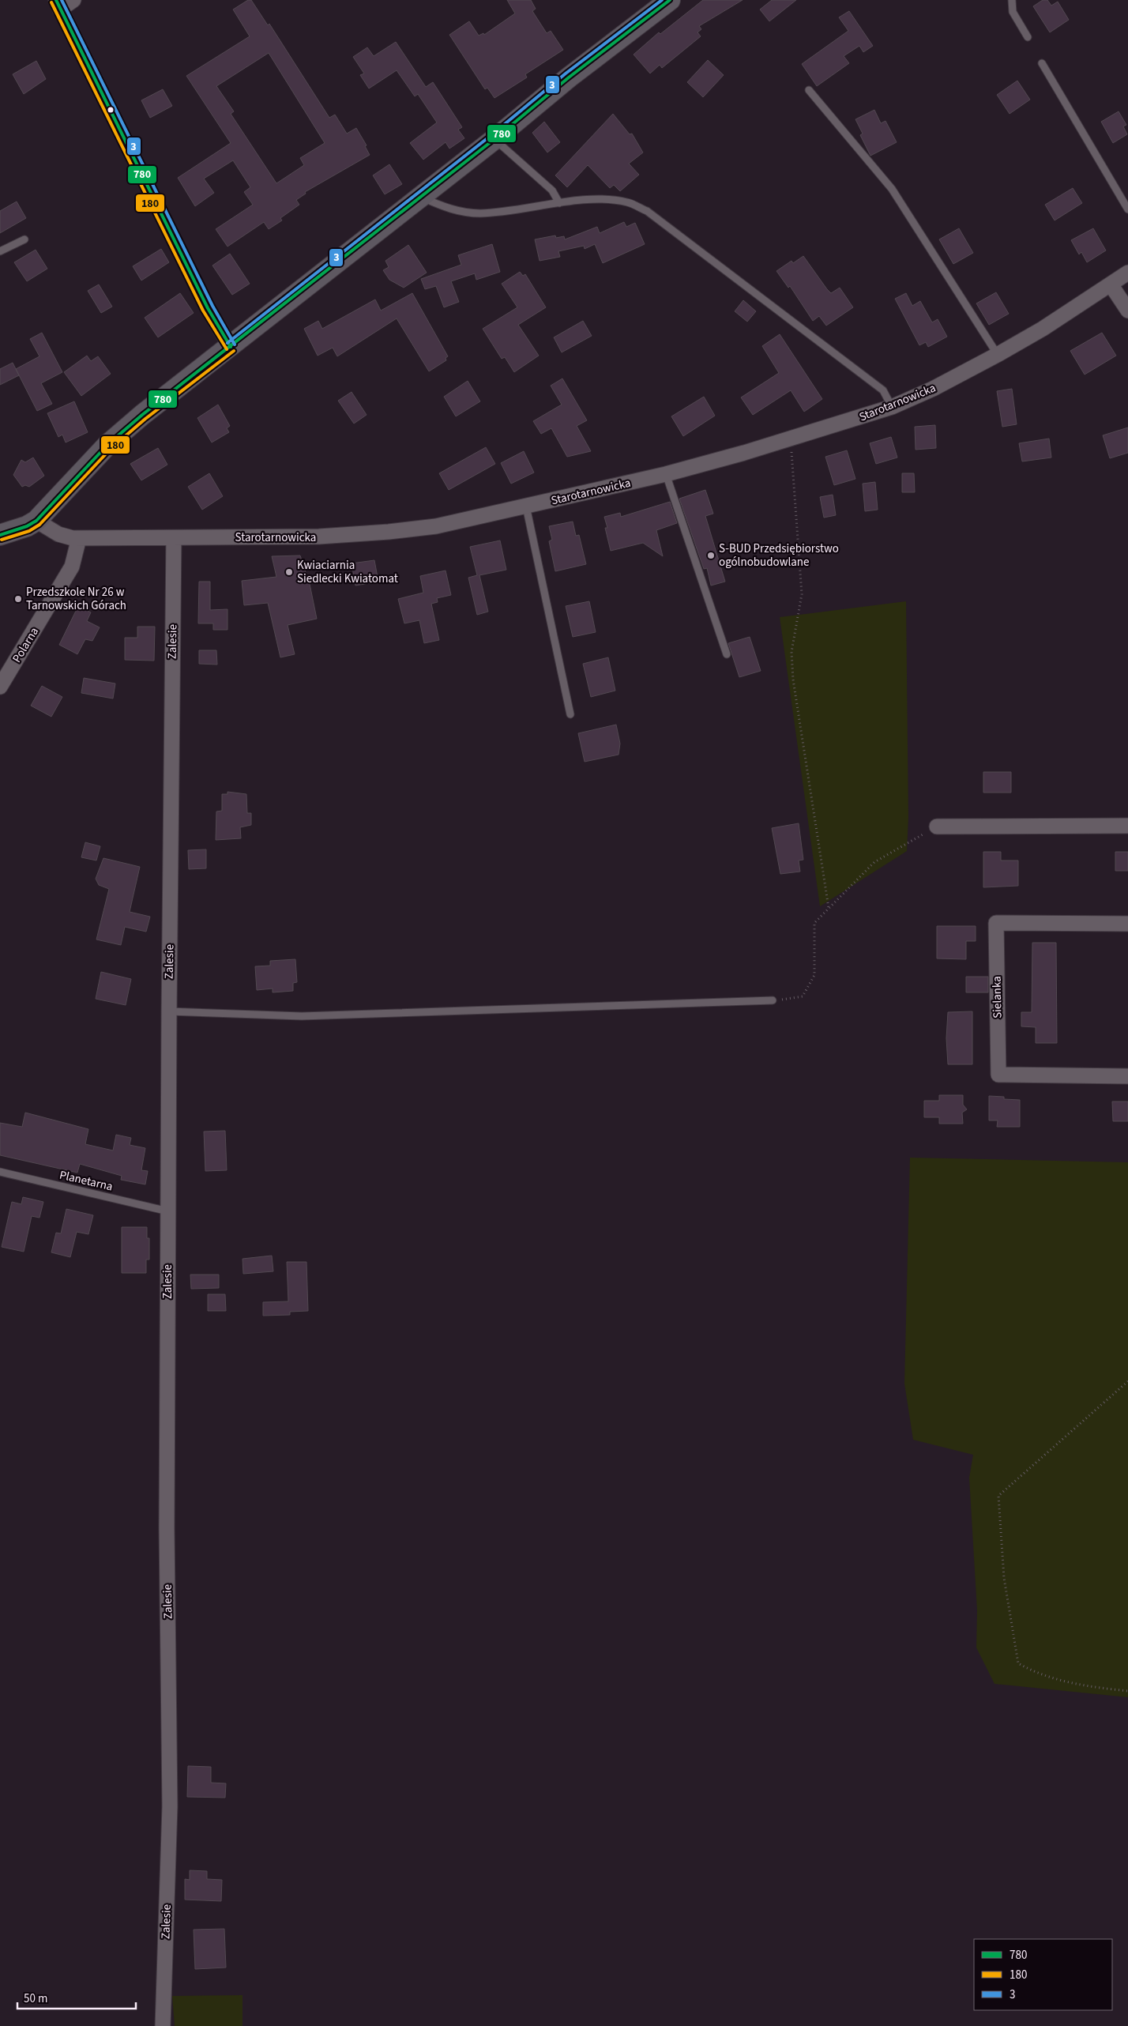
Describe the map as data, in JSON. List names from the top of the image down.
{
  "streets": {
    "street": [
      "Starotarnowicka",
      "Zalesie",
      "Polarna",
      "Sielanka"
    ],
    "lane": ["Planetarna"]
  },
  "crossings": [
    ["Starotarnowicka", "Zalesie"],
    ["Starotarnowicka", "Polarna"],
    ["Zalesie", "Planetarna"]
  ],
  "places": ["S-BUD Przedsiębiorstwo ogólnobudowlane", "Kwiaciarnia Siedlecki Kwiatomat", "Przedszkole Nr 26 w Tarnowskich Górach"],
  "lines": ["transit line 780", "transit line 3", "transit line 180"],
  "legend": ["780", "180", "3"],
  "scale_bar": "50 m"
}
